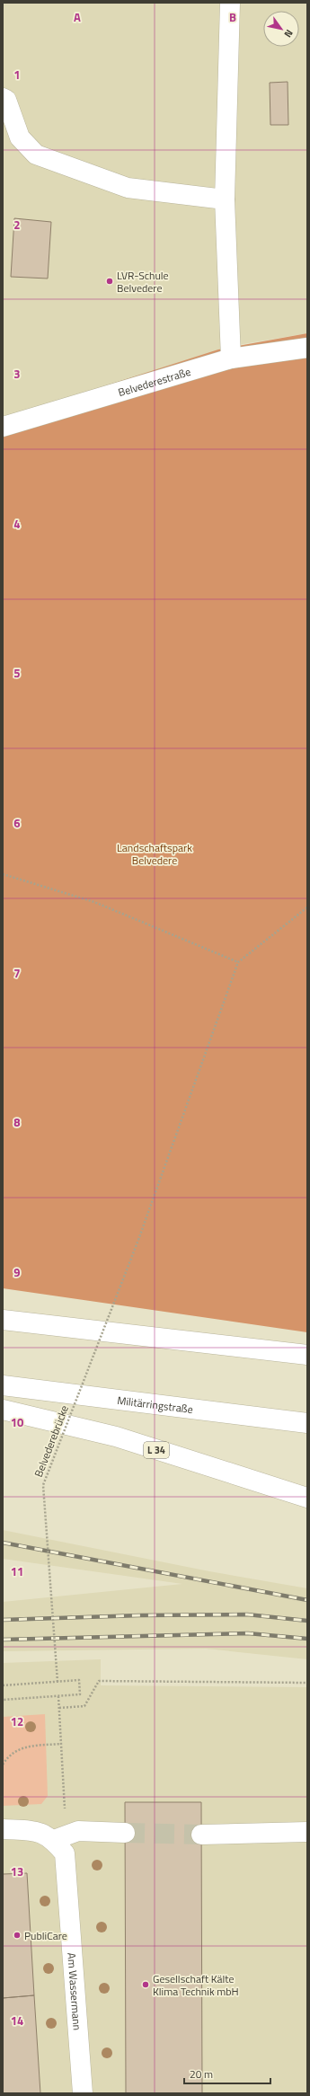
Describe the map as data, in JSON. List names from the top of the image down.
{
  "streets": {
    "main road": [
      "Belvederestraße",
      "Militärringstraße",
      "L 34",
      "Am Wassermann"
    ],
    "path": ["Belvederebrücke"]
  },
  "parks": ["Landschaftspark Belvedere"],
  "places": ["LVR-Schule Belvedere", "PubliCare", "Gesellschaft Kälte Klima Technik mbH"],
  "scale_bar": "20 m",
  "north": "bottom right",
  "grid": {
    "columns": ["A", "B"],
    "rows": [
      "1",
      "2",
      "3",
      "4",
      "5",
      "6",
      "7",
      "8",
      "9",
      "10",
      "11",
      "12",
      "13",
      "14"
    ]
  }
}
